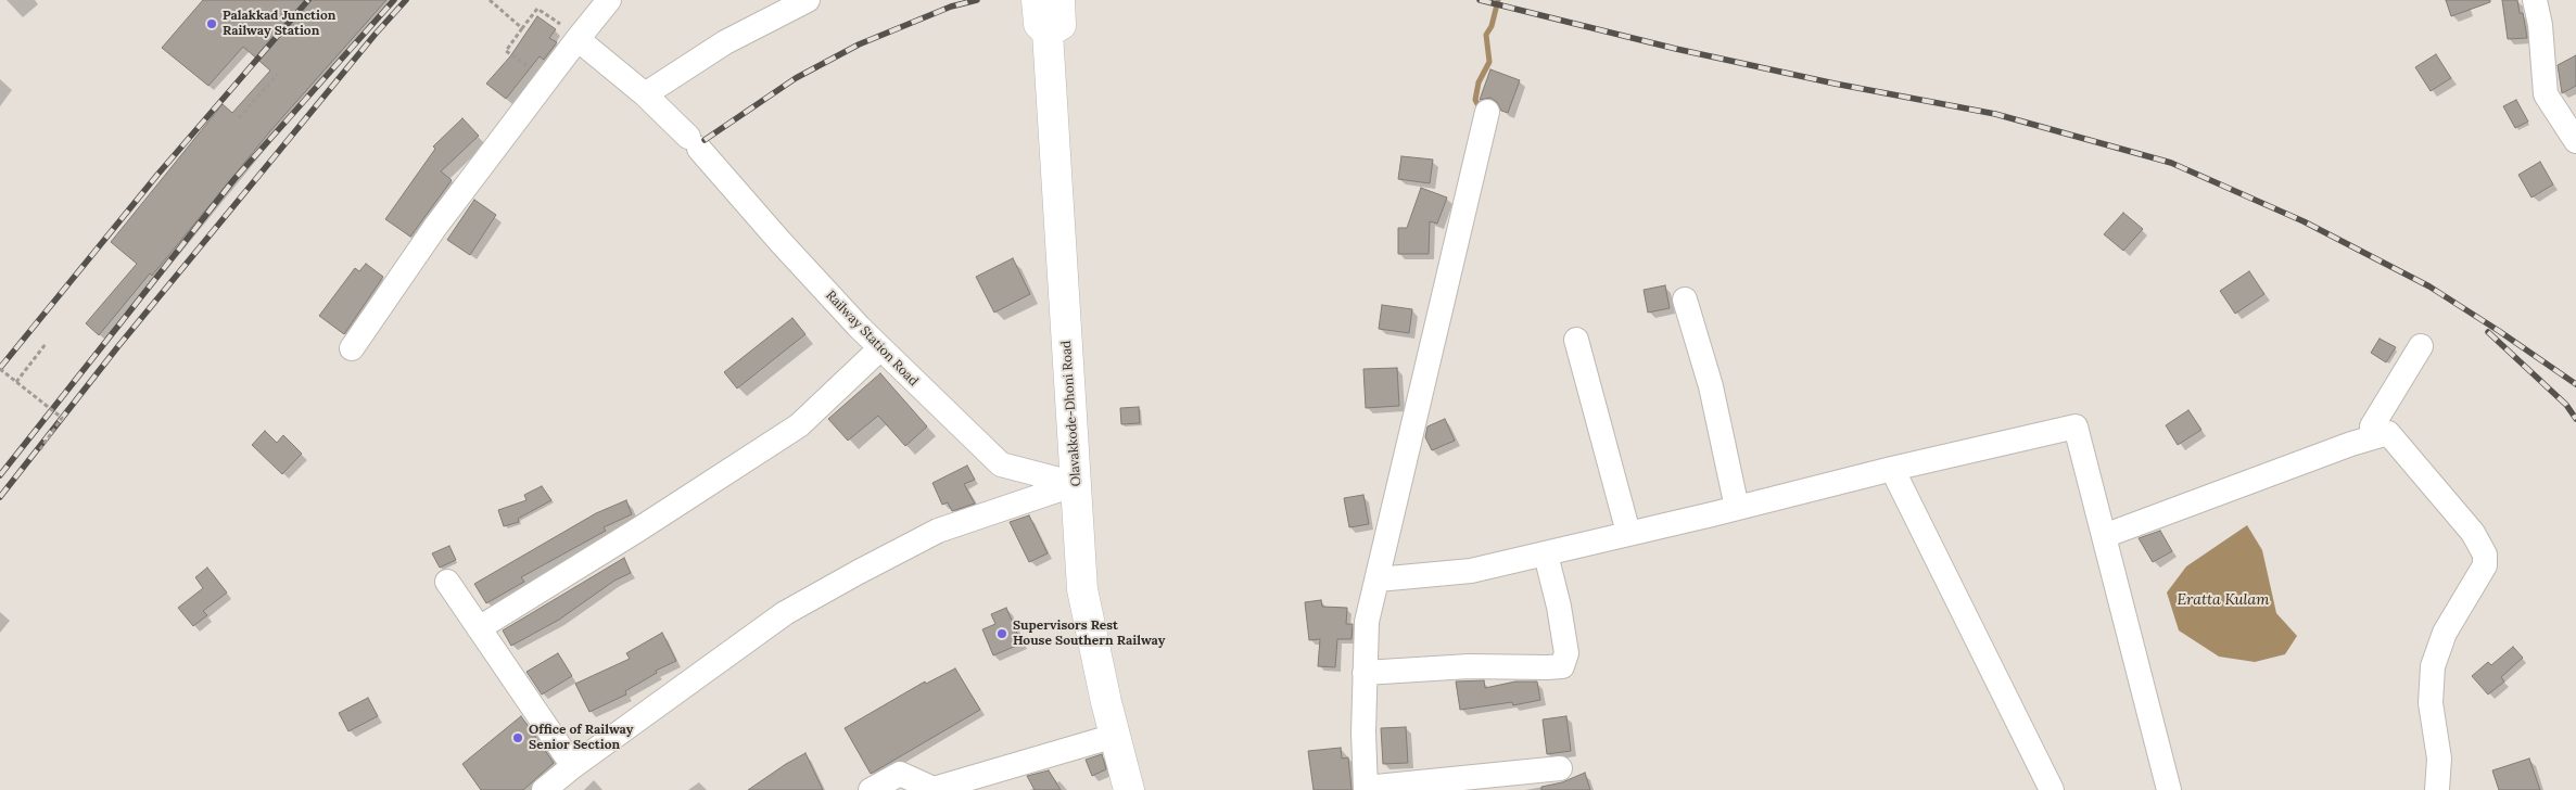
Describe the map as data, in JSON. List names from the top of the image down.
{
  "streets": {
    "main road": ["Olavakkode-Dhoni Road"],
    "street": ["Railway Station Road"]
  },
  "crossings": [
    ["Railway Station Road", "Olavakkode-Dhoni Road"]
  ],
  "water": ["Eratta Kulam"],
  "places": ["Palakkad Junction Railway Station", "Supervisors Rest House Southern Railway", "Office of Railway Senior Section"]
}
